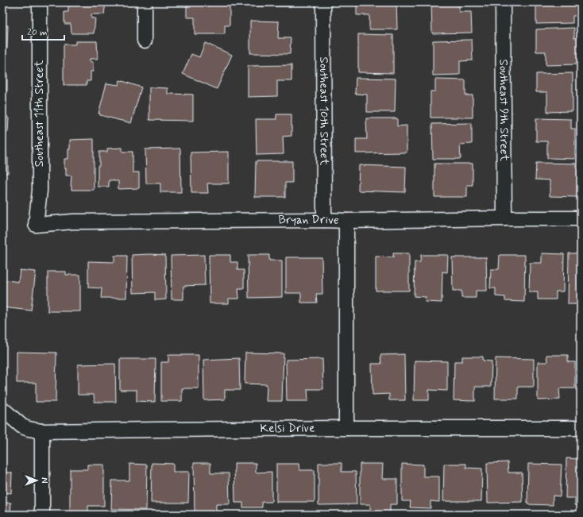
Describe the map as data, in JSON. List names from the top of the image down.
{
  "streets": {
    "street": [
      "Southeast 9th Street",
      "Southeast 10th Street",
      "Southeast 11th Street",
      "Bryan Drive",
      "Kelsi Drive"
    ]
  },
  "crossings": [
    ["Southeast 9th Street", "Bryan Drive"],
    ["Southeast 10th Street", "Bryan Drive"],
    ["Southeast 11th Street", "Bryan Drive"]
  ],
  "scale_bar": "20 m",
  "north": "right"
}
